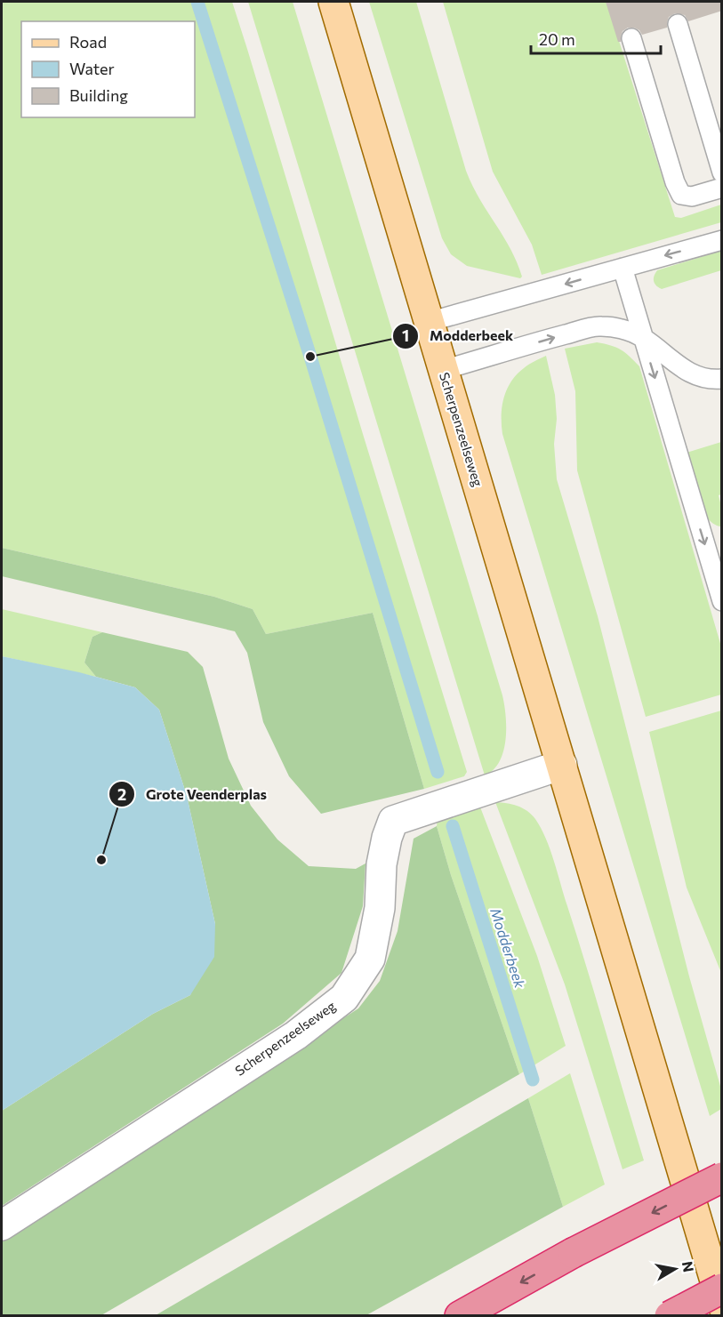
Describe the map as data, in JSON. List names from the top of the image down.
{
  "streets": {
    "main road": ["Scherpenzeelseweg"]
  },
  "water": ["Modderbeek"],
  "places": ["Modderbeek", "Grote Veenderplas"],
  "legend": ["Road", "Water", "Building"],
  "scale_bar": "20 m",
  "north": "right"
}
